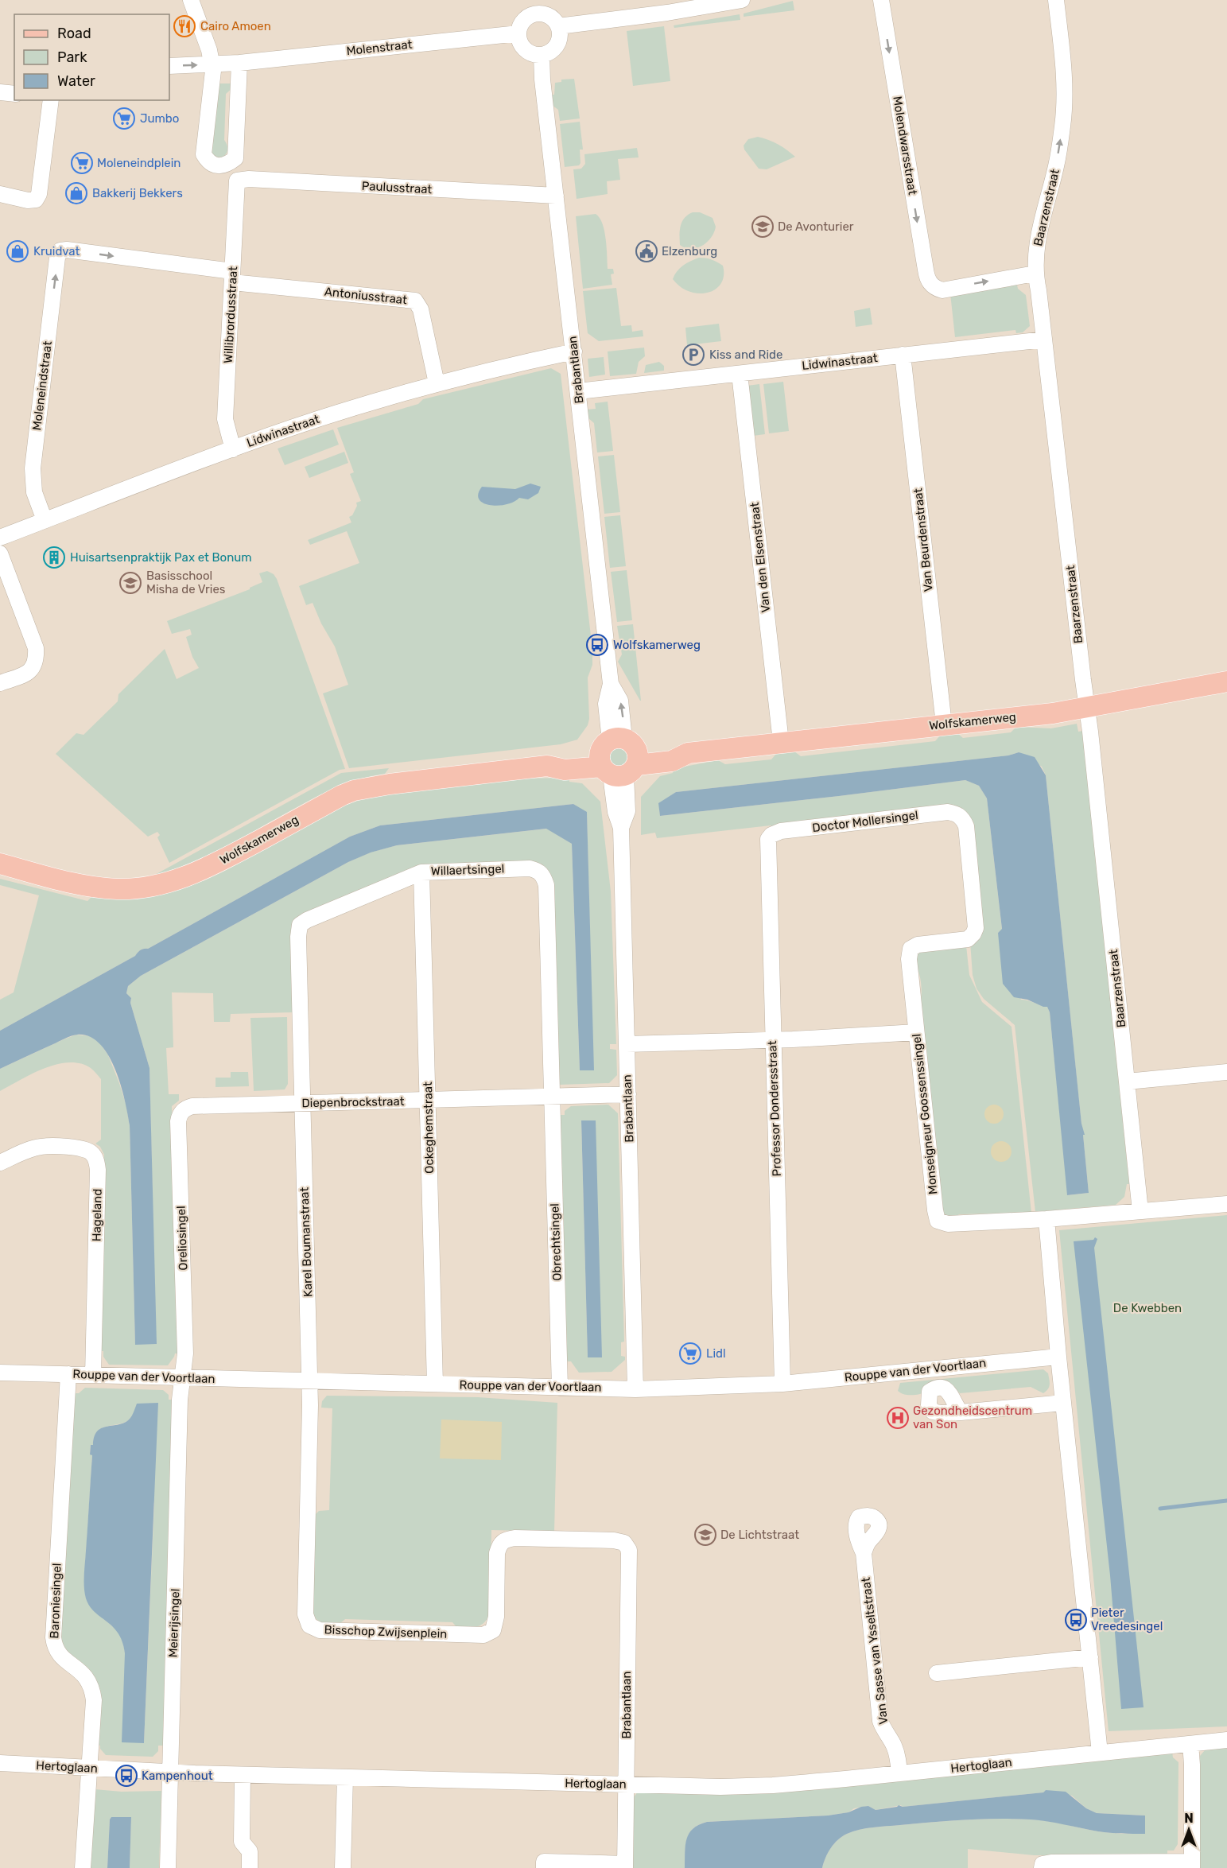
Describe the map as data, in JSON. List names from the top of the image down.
{
  "streets": {
    "main road": ["Wolfskamerweg"],
    "street": [
      "Molenstraat",
      "Molendwarsstraat",
      "Paulusstraat",
      "Baarzenstraat",
      "Antoniusstraat",
      "Willibrordusstraat",
      "Lidwinastraat",
      "Brabantlaan",
      "Moleneindstraat",
      "Van Beurdenstraat",
      "Van den Elsenstraat",
      "Doctor Mollersingel",
      "Willaertsingel",
      "Diepenbrockstraat",
      "Professor Dondersstraat",
      "Monseigneur Goossenssingel",
      "Ockeghemstraat",
      "Hageland",
      "Oreliosingel",
      "Karel Boumanstraat",
      "Obrechtsingel",
      "Rouppe van der Voortlaan",
      "Baroniesingel",
      "Meierijsingel",
      "Bisschop Zwijsenplein",
      "Van Sasse van Ysseltstraat",
      "Hertoglaan"
    ]
  },
  "crossings": [
    ["Molenstraat", "Brabantlaan"],
    ["Molendwarsstraat", "Baarzenstraat"],
    ["Paulusstraat", "Willibrordusstraat"],
    ["Paulusstraat", "Brabantlaan"],
    ["Baarzenstraat", "Lidwinastraat"],
    ["Baarzenstraat", "Wolfskamerweg"],
    ["Antoniusstraat", "Willibrordusstraat"],
    ["Antoniusstraat", "Lidwinastraat"],
    ["Antoniusstraat", "Moleneindstraat"],
    ["Willibrordusstraat", "Lidwinastraat"],
    ["Willibrordusstraat", "Moleneindstraat"],
    ["Lidwinastraat", "Brabantlaan"],
    ["Lidwinastraat", "Moleneindstraat"],
    ["Lidwinastraat", "Van Beurdenstraat"],
    ["Lidwinastraat", "Van den Elsenstraat"],
    ["Brabantlaan", "Wolfskamerweg"],
    ["Brabantlaan", "Diepenbrockstraat"],
    ["Brabantlaan", "Rouppe van der Voortlaan"],
    ["Brabantlaan", "Bisschop Zwijsenplein"],
    ["Brabantlaan", "Hertoglaan"],
    ["Van Beurdenstraat", "Wolfskamerweg"],
    ["Van den Elsenstraat", "Wolfskamerweg"],
    ["Doctor Mollersingel", "Professor Dondersstraat"],
    ["Doctor Mollersingel", "Monseigneur Goossenssingel"],
    ["Willaertsingel", "Diepenbrockstraat"],
    ["Willaertsingel", "Ockeghemstraat"],
    ["Willaertsingel", "Karel Boumanstraat"],
    ["Willaertsingel", "Obrechtsingel"],
    ["Diepenbrockstraat", "Ockeghemstraat"],
    ["Diepenbrockstraat", "Oreliosingel"],
    ["Diepenbrockstraat", "Karel Boumanstraat"],
    ["Diepenbrockstraat", "Obrechtsingel"],
    ["Professor Dondersstraat", "Rouppe van der Voortlaan"],
    ["Ockeghemstraat", "Rouppe van der Voortlaan"],
    ["Hageland", "Rouppe van der Voortlaan"],
    ["Oreliosingel", "Rouppe van der Voortlaan"],
    ["Oreliosingel", "Meierijsingel"],
    ["Karel Boumanstraat", "Rouppe van der Voortlaan"],
    ["Karel Boumanstraat", "Bisschop Zwijsenplein"],
    ["Obrechtsingel", "Rouppe van der Voortlaan"],
    ["Rouppe van der Voortlaan", "Baroniesingel"],
    ["Rouppe van der Voortlaan", "Meierijsingel"],
    ["Rouppe van der Voortlaan", "Bisschop Zwijsenplein"],
    ["Baroniesingel", "Hertoglaan"],
    ["Meierijsingel", "Hertoglaan"],
    ["Van Sasse van Ysseltstraat", "Hertoglaan"]
  ],
  "parks": ["De Kwebben"],
  "places": {
    "restaurant": ["Cairo Amoen"],
    "supermarket": ["Jumbo", "Moleneindplein", "Lidl"],
    "shop": ["Bakkerij Bekkers", "Kruidvat"],
    "school or university": ["De Avonturier", "Basisschool Misha de Vries", "De Lichtstraat"],
    "public building": ["Elzenburg"],
    "parking": ["Kiss and Ride"],
    "building": ["Huisartsenpraktijk Pax et Bonum"],
    "bus stop": ["Wolfskamerweg", "Pieter Vreedesingel", "Kampenhout"],
    "hospital": ["Gezondheidscentrum van Son"]
  },
  "legend": ["Road", "Park", "Water"],
  "north": "top"
}
